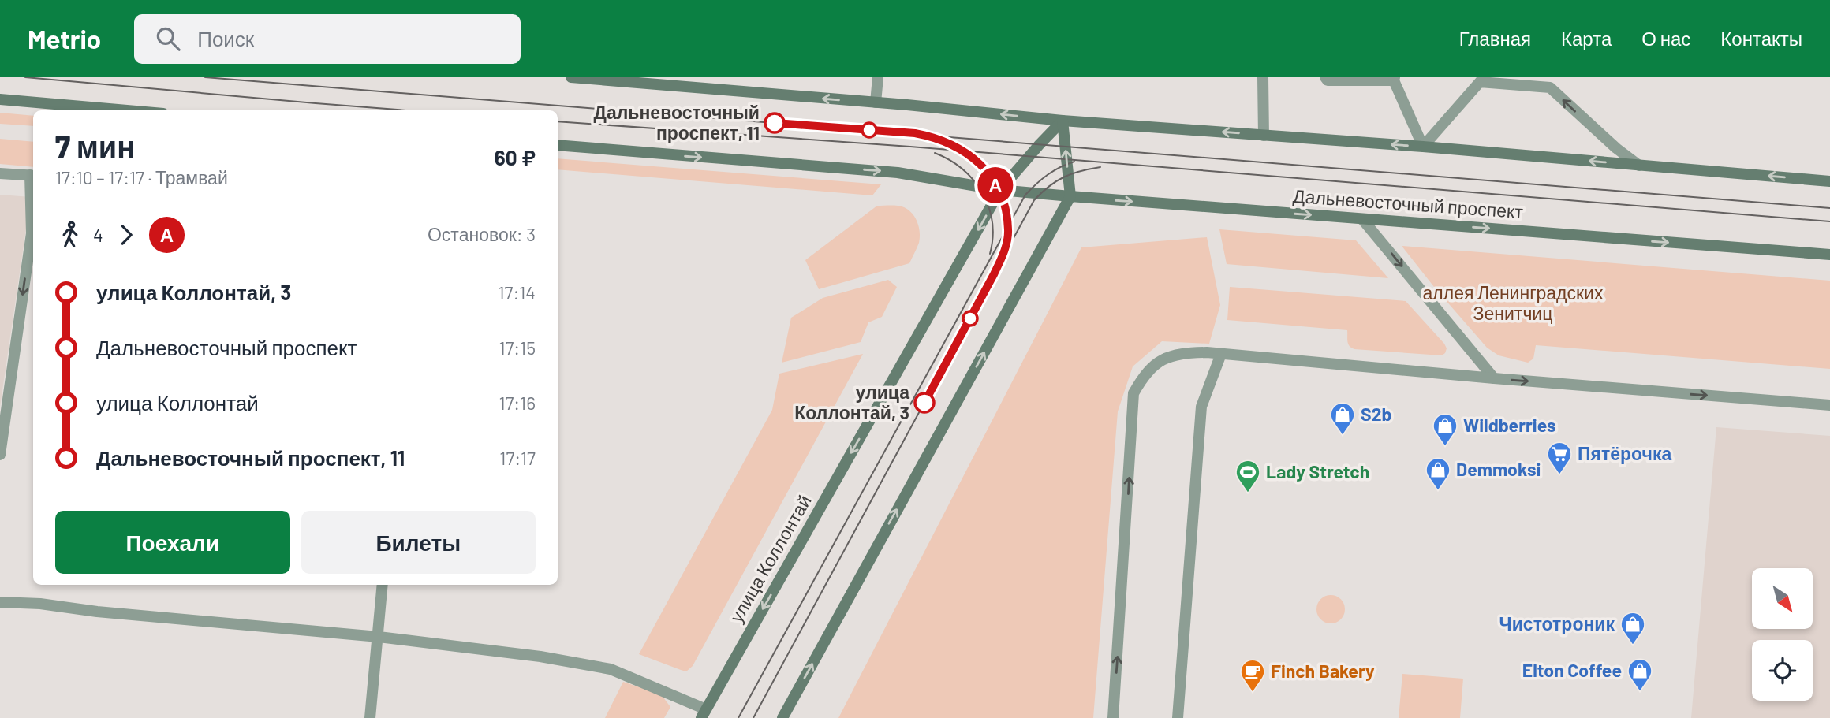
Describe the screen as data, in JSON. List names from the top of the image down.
{
  "streets": {
    "main road": ["Дальневосточный проспект", "улица Коллонтай"]
  },
  "crossings": [
    ["Дальневосточный проспект", "улица Коллонтай"]
  ],
  "parks": ["аллея Ленинградских Зенитчиц"],
  "places": {
    "other": ["Дальневосточный проспект, 11", "улица Коллонтай, 3"],
    "shop": [
      "S2b",
      "Wildberries",
      "Demmoksi",
      "Чистотроник",
      "Elton Coffee"
    ],
    "supermarket": ["Пятёрочка"],
    "sports": ["Lady Stretch"],
    "cafe": ["Finch Bakery"]
  },
  "lines": ["tram line А"],
  "north": "bottom right",
  "page": {
    "header": "Metrio",
    "search": "Поиск",
    "nav": [
      "Главная",
      "Карта",
      "О нас",
      "Контакты"
    ],
    "on_map": "А",
    "heading": ["7 мин", "17:10 – 17:17 · Трамвай", "60 ₽"],
    "legs": ["4", "А", "Остановок: 3"],
    "list": [
      {
        "name": "улица Коллонтай, 3",
        "value": "17:14"
      },
      {
        "name": "Дальневосточный проспект",
        "value": "17:15"
      },
      {
        "name": "улица Коллонтай",
        "value": "17:16"
      },
      {
        "name": "Дальневосточный проспект, 11",
        "value": "17:17"
      }
    ],
    "buttons": ["Поехали", "Билеты"]
  }
}
